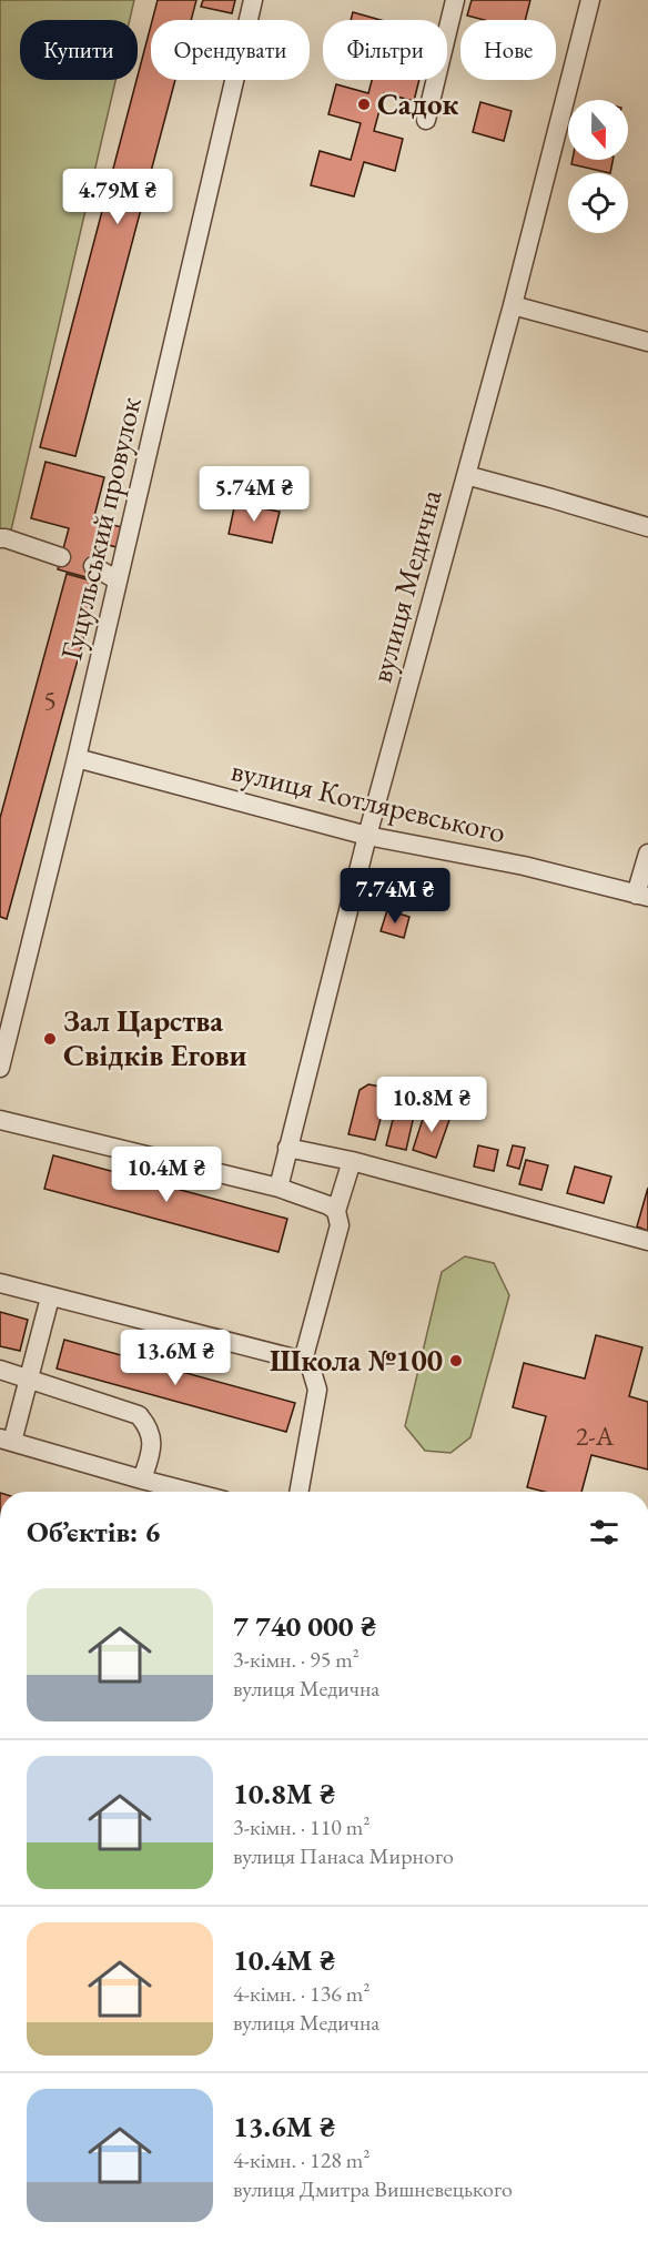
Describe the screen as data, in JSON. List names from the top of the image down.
{
  "streets": {
    "street": ["Гуцульський провулок", "вулиця Медична", "вулиця Котляревського"]
  },
  "crossings": [
    ["Гуцульський провулок", "вулиця Котляревського"],
    ["вулиця Медична", "вулиця Котляревського"]
  ],
  "places": ["Садок", "Зал Царства Свiдкiв Егови", "Школа №100"],
  "house_numbers": ["5", "2-А"],
  "north": "bottom",
  "page": {
    "chip": [
      "Купити",
      "Орендувати",
      "Фільтри",
      "Нове"
    ],
    "price": [
      "4.79M ₴",
      "5.74M ₴",
      "7.74M ₴",
      "10.8M ₴",
      "10.4M ₴",
      "13.6M ₴"
    ],
    "heading": "Об’єктів: 6",
    "list": [
      {
        "name": "7 740 000 ₴",
        "note": "3-кімн. · 95 m² · вулиця Медична"
      },
      {
        "name": "10.8M ₴",
        "note": "3-кімн. · 110 m² · вулиця Панаса Мирного"
      },
      {
        "name": "10.4M ₴",
        "note": "4-кімн. · 136 m² · вулиця Медична"
      },
      {
        "name": "13.6M ₴",
        "note": "4-кімн. · 128 m² · вулиця Дмитра Вишневецького"
      }
    ]
  }
}
